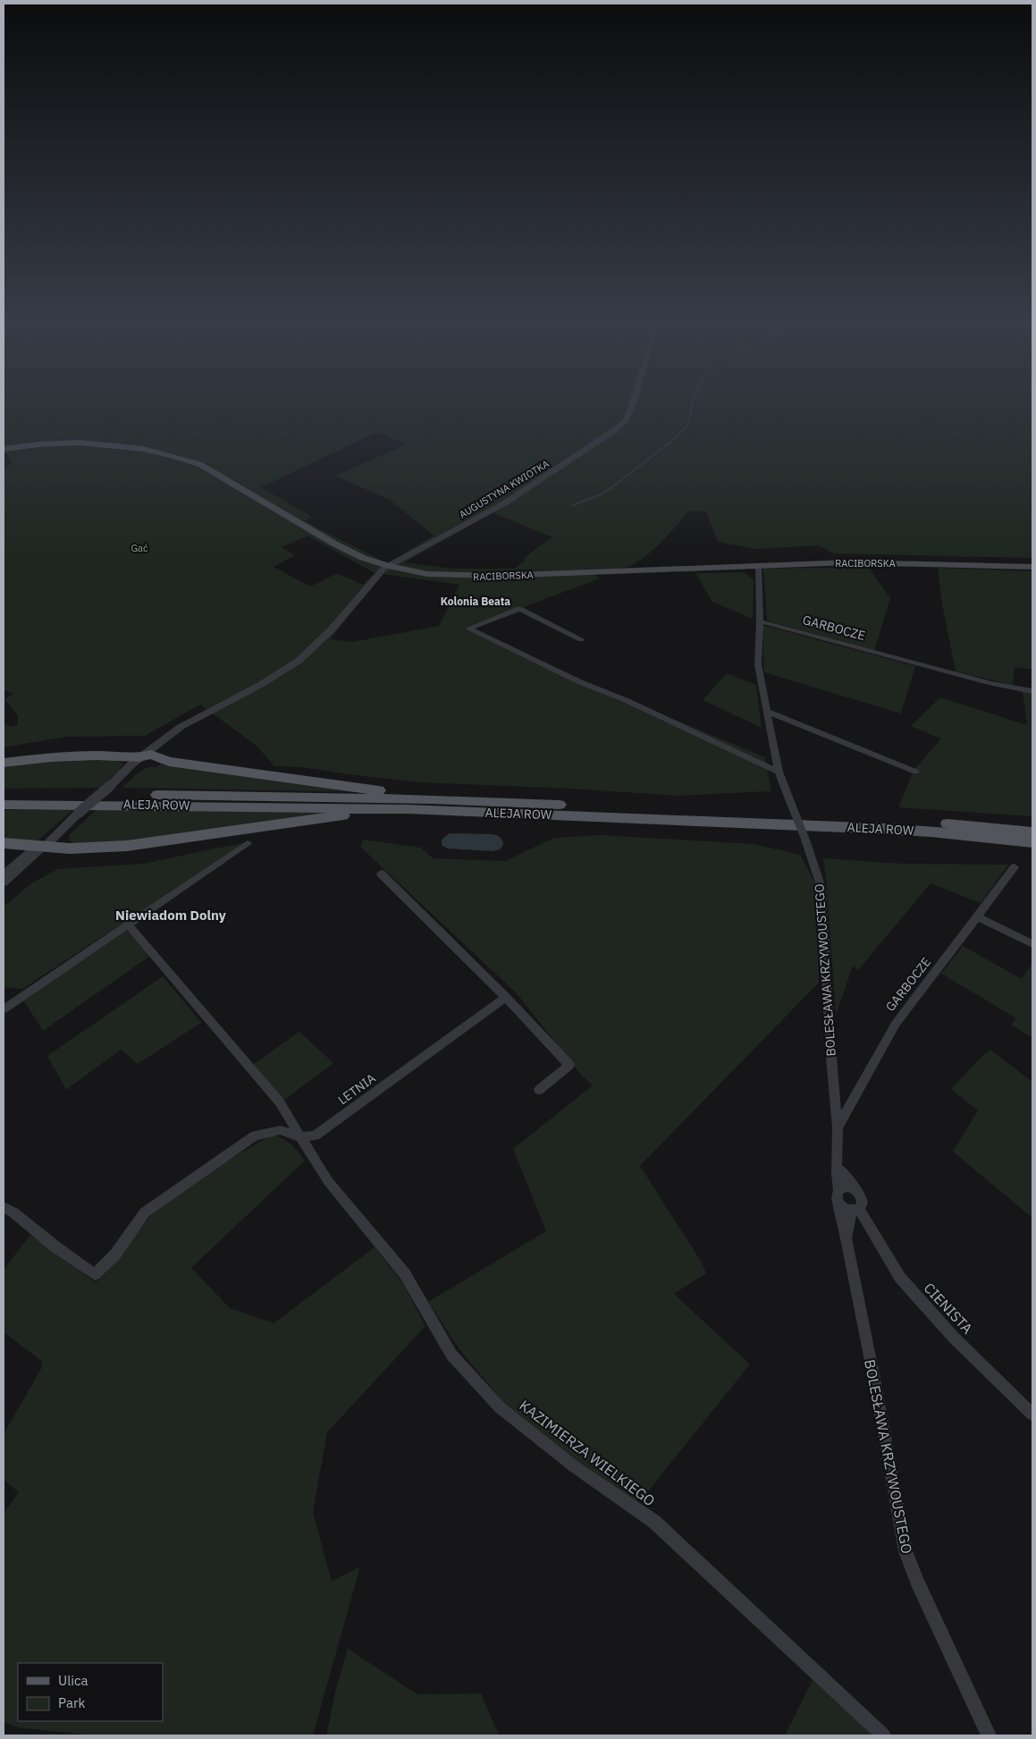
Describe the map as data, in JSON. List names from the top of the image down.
{
  "streets": {
    "main road": ["RACIBORSKA", "ALEJA ROW"],
    "street": [
      "AUGUSTYNA KWIOTKA",
      "GARBOCZE",
      "BOLESŁAWA KRZYWOUSTEGO",
      "LETNIA",
      "CIENISTA",
      "KAZIMIERZA WIELKIEGO"
    ]
  },
  "crossings": [
    ["AUGUSTYNA KWIOTKA", "RACIBORSKA"],
    ["RACIBORSKA", "BOLESŁAWA KRZYWOUSTEGO"],
    ["GARBOCZE", "BOLESŁAWA KRZYWOUSTEGO"],
    ["BOLESŁAWA KRZYWOUSTEGO", "CIENISTA"],
    ["LETNIA", "KAZIMIERZA WIELKIEGO"]
  ],
  "districts": ["Kolonia Beata", "Niewiadom Dolny"],
  "parks": ["Gać"],
  "legend": ["Ulica", "Park"]
}
